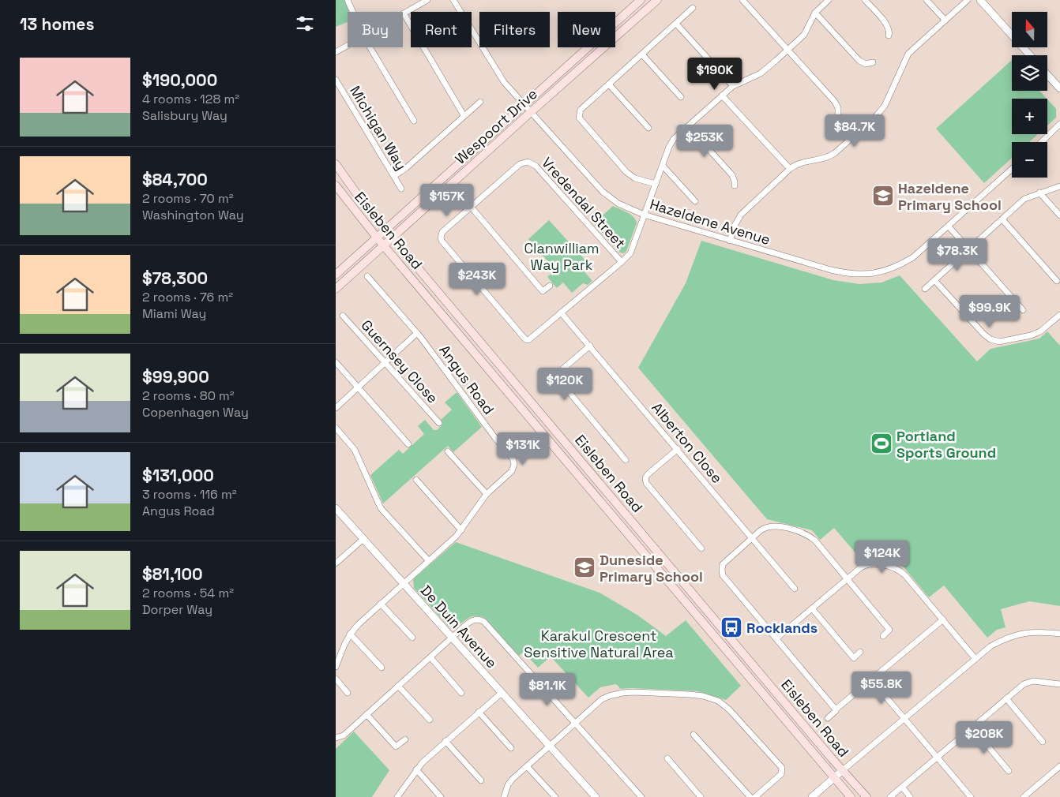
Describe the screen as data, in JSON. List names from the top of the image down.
{
  "streets": {
    "main road": ["Wespoort Drive", "Eisleben Road"],
    "street": [
      "Michigan Way",
      "Vredendal Street",
      "Hazeldene Avenue",
      "Guernsey Close",
      "Angus Road",
      "Alberton Close",
      "De Duin Avenue"
    ]
  },
  "crossings": [
    ["Wespoort Drive", "Hazeldene Avenue"],
    ["Wespoort Drive", "Eisleben Road"],
    ["Angus Road", "De Duin Avenue"]
  ],
  "parks": ["Clanwilliam Way Park", "Karakul Crescent Sensitive Natural Area"],
  "places": {
    "school or university": ["Hazeldene Primary School", "Duneside Primary School"],
    "sports": ["Portland Sports Ground"],
    "bus stop": ["Rocklands"]
  },
  "north": "top",
  "page": {
    "heading": "13 homes",
    "map_buttons": ["+", "−"],
    "chip": [
      "Buy",
      "Rent",
      "Filters",
      "New"
    ],
    "list": [
      {
        "name": "$190,000",
        "note": "4 rooms · 128 m² · Salisbury Way"
      },
      {
        "name": "$84,700",
        "note": "2 rooms · 70 m² · Washington Way"
      },
      {
        "name": "$78,300",
        "note": "2 rooms · 76 m² · Miami Way"
      },
      {
        "name": "$99,900",
        "note": "2 rooms · 80 m² · Copenhagen Way"
      },
      {
        "name": "$131,000",
        "note": "3 rooms · 116 m² · Angus Road"
      },
      {
        "name": "$81,100",
        "note": "2 rooms · 54 m² · Dorper Way"
      }
    ],
    "price": [
      "$190K",
      "$84.7K",
      "$253K",
      "$157K",
      "$78.3K",
      "$243K",
      "$99.9K",
      "$120K",
      "$131K",
      "$124K",
      "$55.8K",
      "$81.1K",
      "$208K"
    ]
  }
}
